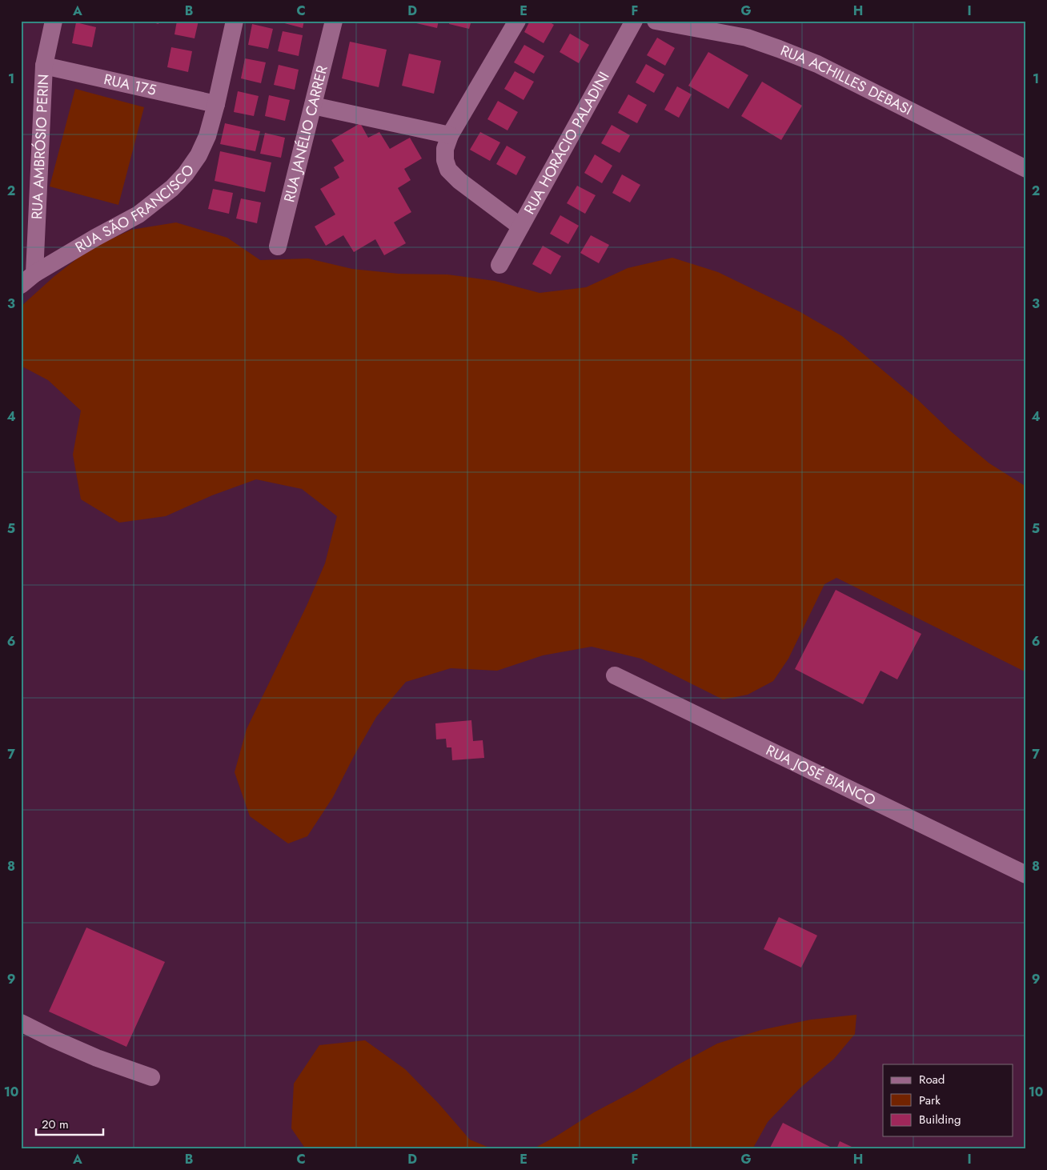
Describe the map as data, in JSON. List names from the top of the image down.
{
  "streets": {
    "street": [
      "RUA ACHILLES DEBASI",
      "RUA 175",
      "RUA JANÉLIO CARRER",
      "RUA HORÁCIO PALADINI",
      "RUA AMBRÓSIO PERIN",
      "RUA SÃO FRANCISCO",
      "RUA JOSÉ BIANCO"
    ]
  },
  "crossings": [
    ["RUA 175", "RUA AMBRÓSIO PERIN"],
    ["RUA 175", "RUA SÃO FRANCISCO"],
    ["RUA AMBRÓSIO PERIN", "RUA SÃO FRANCISCO"]
  ],
  "legend": ["Road", "Park", "Building"],
  "scale_bar": "20 m",
  "grid": {
    "columns": [
      "A",
      "B",
      "C",
      "D",
      "E",
      "F",
      "G",
      "H",
      "I"
    ],
    "rows": [
      "1",
      "2",
      "3",
      "4",
      "5",
      "6",
      "7",
      "8",
      "9",
      "10"
    ]
  }
}
